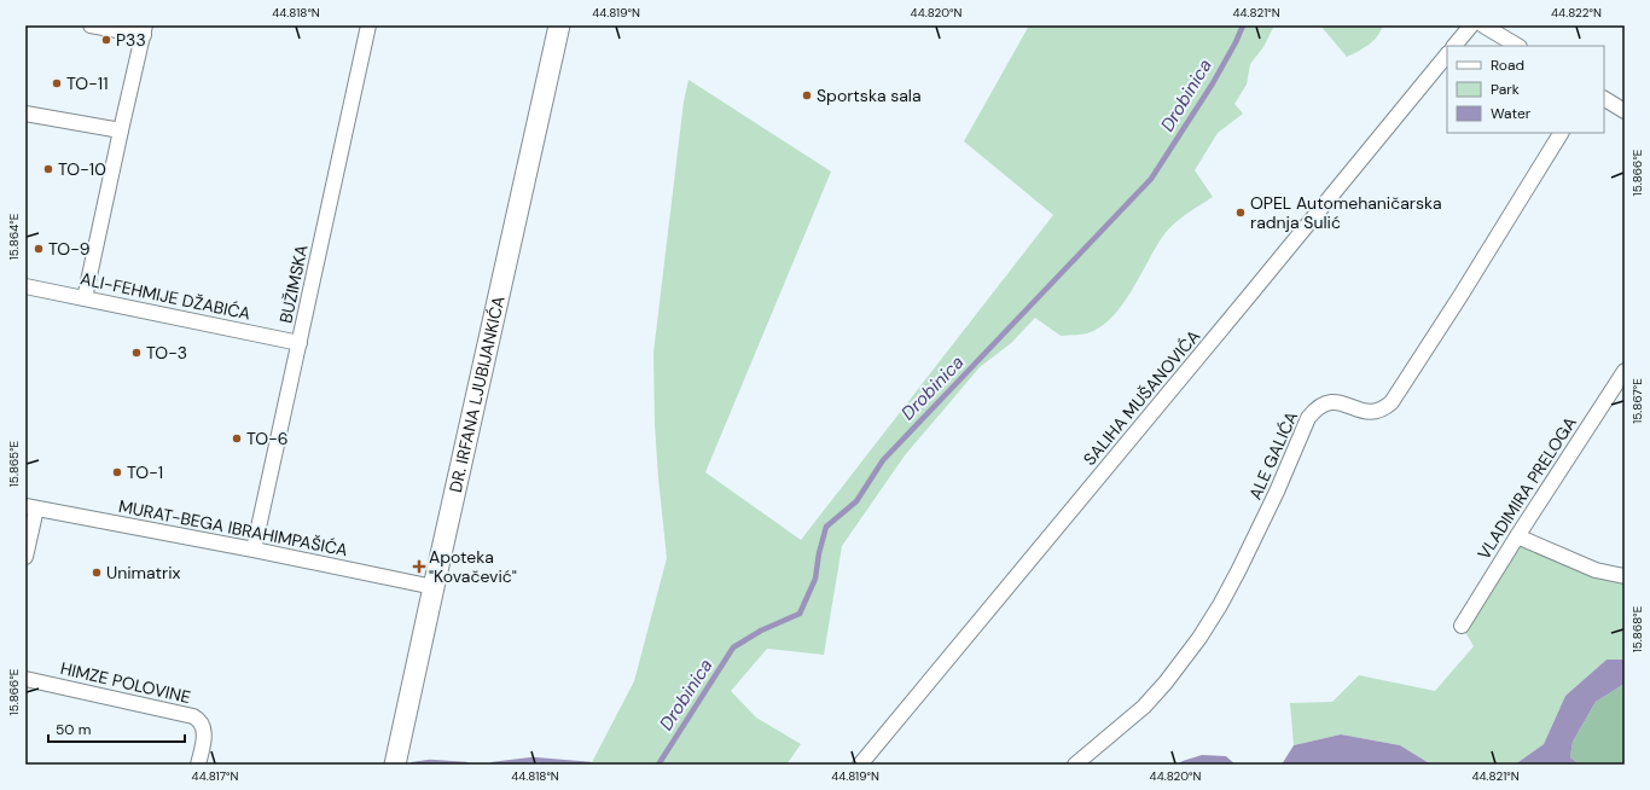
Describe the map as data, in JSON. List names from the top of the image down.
{
  "streets": {
    "main road": ["DR. IRFANA LJUBIJANKIĆA"],
    "street": [
      "BUŽIMSKA",
      "ALI-FEHMIJE DŽABIĆA",
      "SALIHA MUŠANOVIĆA",
      "ALE GALIĆA",
      "VLADIMIRA PRELOGA",
      "MURAT-BEGA IBRAHIMPAŠIĆA",
      "HIMZE POLOVINE"
    ]
  },
  "crossings": [
    ["BUŽIMSKA", "ALI-FEHMIJE DŽABIĆA"],
    ["BUŽIMSKA", "MURAT-BEGA IBRAHIMPAŠIĆA"],
    ["DR. IRFANA LJUBIJANKIĆA", "MURAT-BEGA IBRAHIMPAŠIĆA"]
  ],
  "water": ["Drobinica"],
  "places": {
    "other": [
      "P33",
      "TO-11",
      "Sportska sala",
      "TO-10",
      "OPEL Automehaničarska radnja Sulić",
      "TO-9",
      "TO-3",
      "TO-6",
      "TO-1",
      "Unimatrix"
    ],
    "health": ["Apoteka \"Kovačević\""]
  },
  "legend": ["Road", "Park", "Water"],
  "scale_bar": "50 m",
  "coordinates": [
    "44.818°N",
    "44.819°N",
    "44.820°N",
    "44.821°N",
    "44.822°N",
    "15.866°E",
    "15.864°E",
    "15.867°E",
    "15.865°E",
    "15.868°E",
    "44.817°N"
  ]
}
